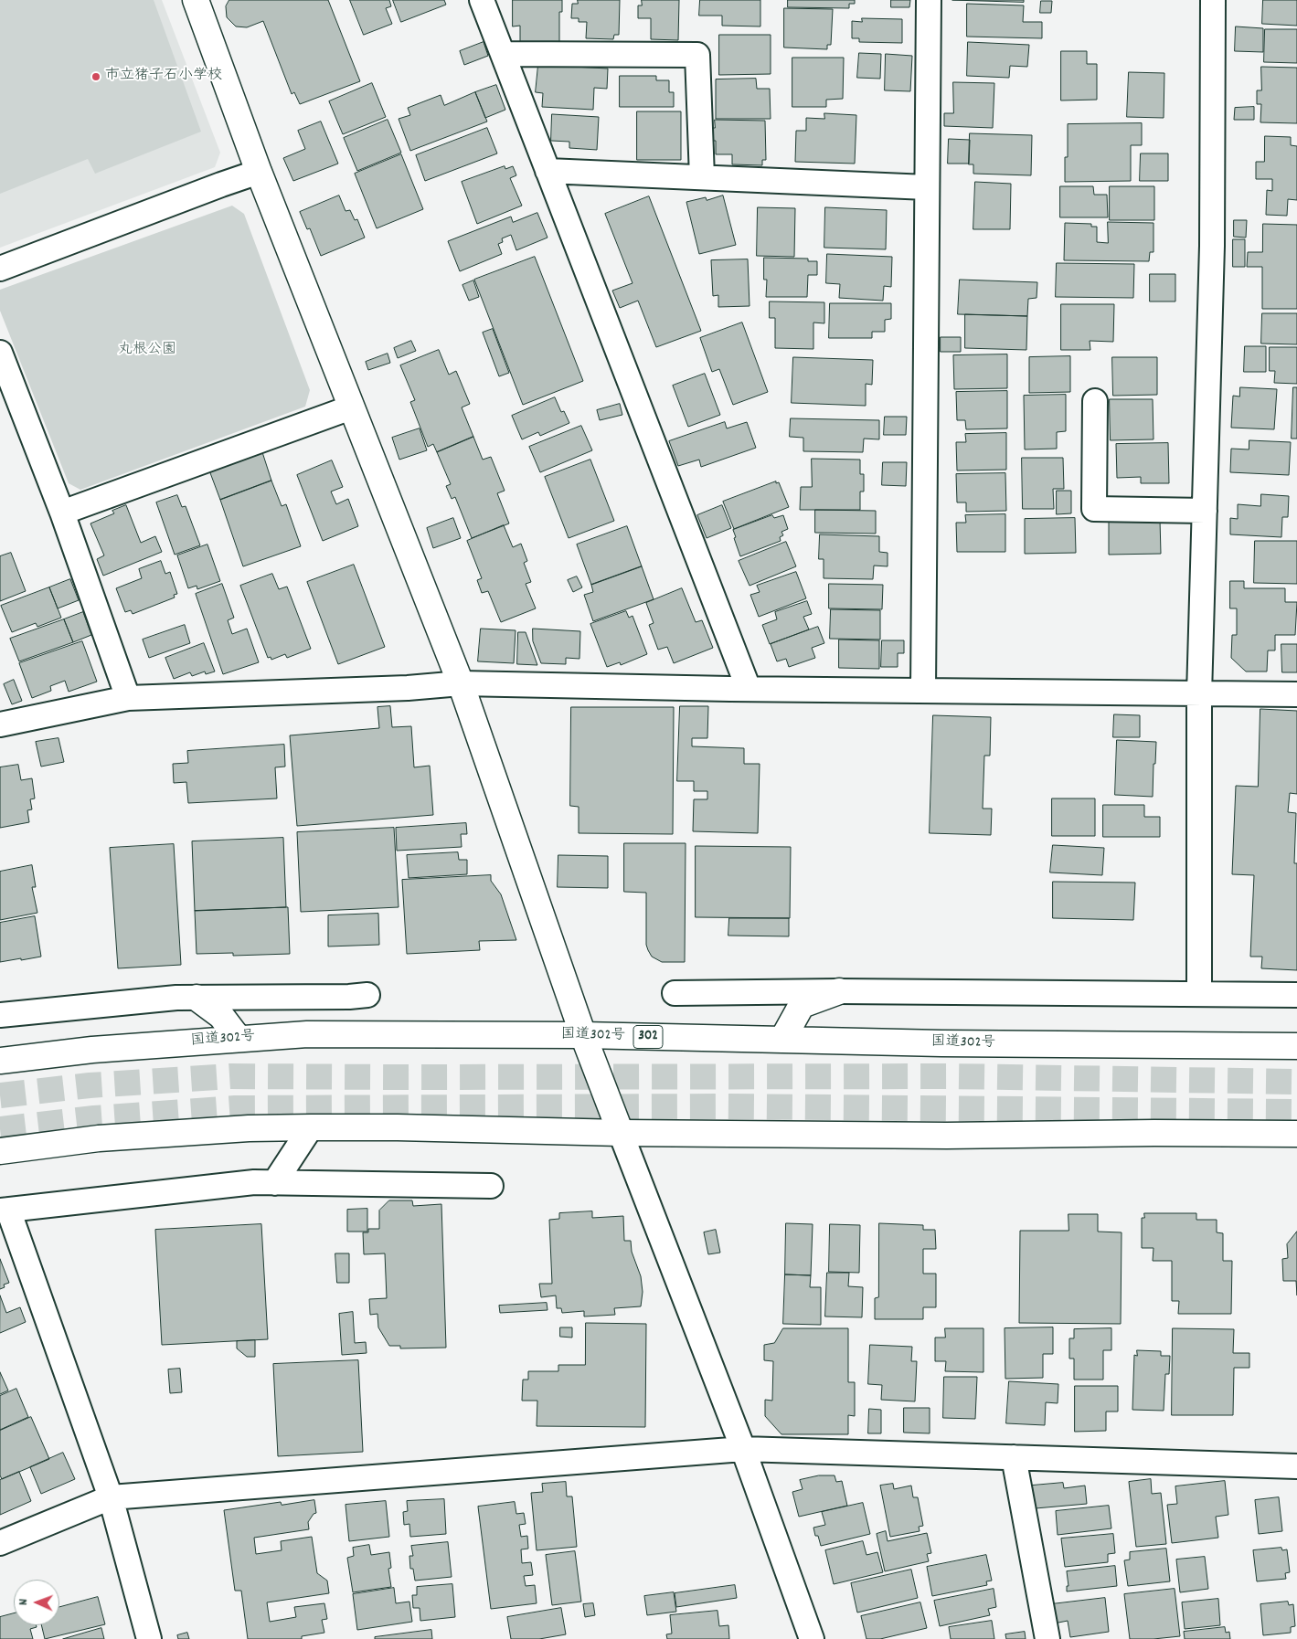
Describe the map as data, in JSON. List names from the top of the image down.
{
  "streets": {
    "main road": ["国道302号", "302"]
  },
  "parks": ["丸根公園"],
  "places": ["市立猪子石小学校"],
  "north": "left"
}
